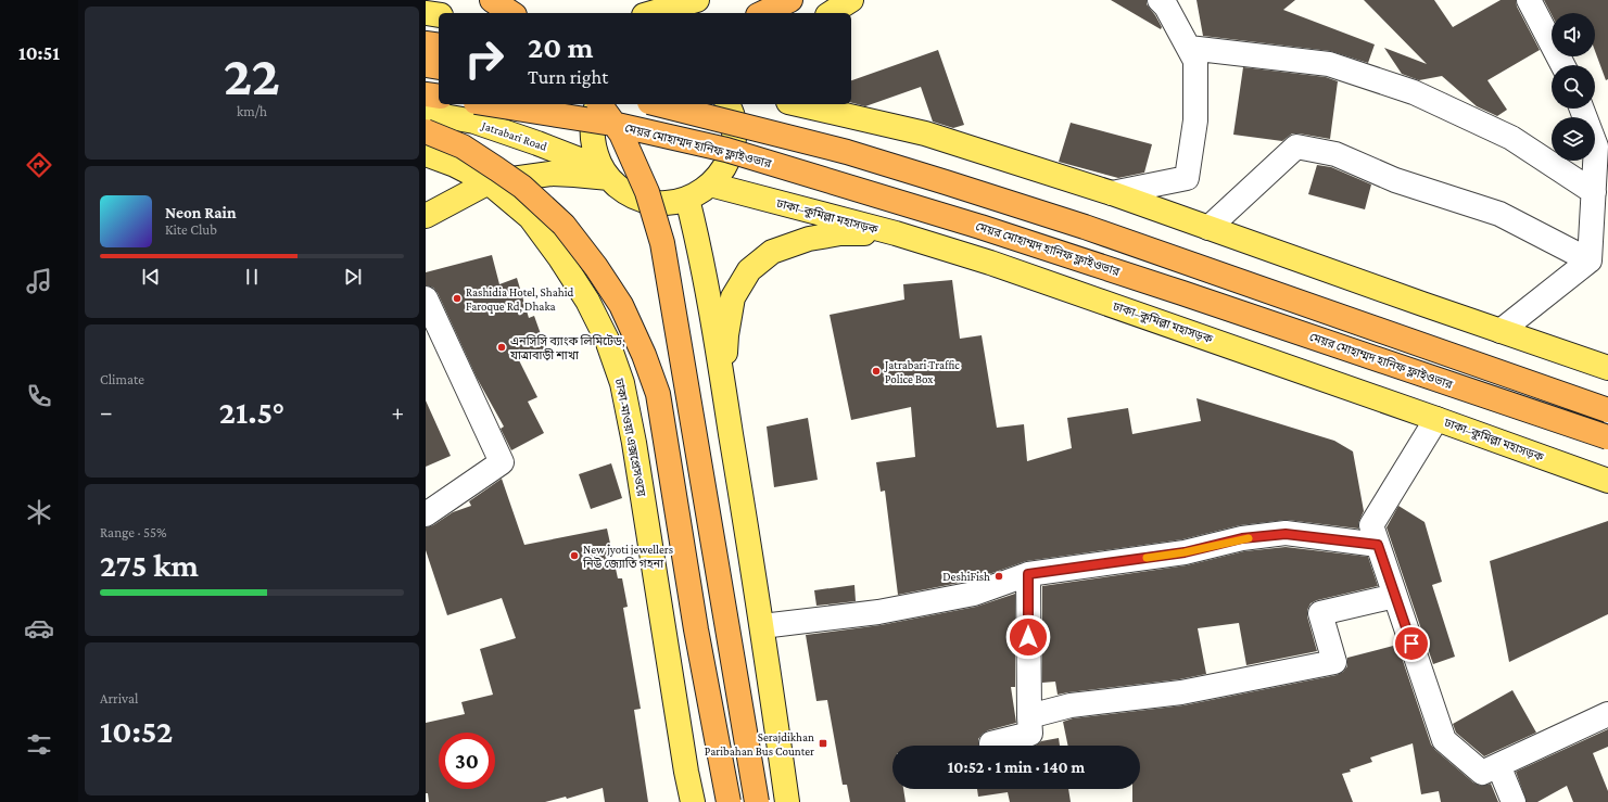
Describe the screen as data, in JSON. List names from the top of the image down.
{
  "streets": {
    "highway": ["মেয়র মোহাম্মদ হানিফ ফ্লাইওভার"],
    "main road": ["Jatrabari Road", "ঢাকা–কুমিল্লা মহাসড়ক", "ঢাকা-মাওয়া এক্সপ্রেসওয়ে"]
  },
  "crossings": [
    ["Jatrabari Road", "মেয়র মোহাম্মদ হানিফ ফ্লাইওভার"]
  ],
  "places": {
    "other": [
      "Rashidia Hotel, Shahid Faroque Rd, Dhaka",
      "এনসিসি ব্যাংক লিমিটেড, যাত্রাবাড়ী শাখা",
      "Jatrabari Traffic Police Box",
      "New jyoti jewellers নিউ জ্যোতি গহনা",
      "DeshiFish"
    ],
    "transit": ["Serajdikhan Paribahan Bus Counter"]
  },
  "page": {
    "tabs": "10:51",
    "tile": [
      ["22", "km/h"],
      "Climate",
      ["Range · 55%", "275 km"],
      ["Arrival", "10:52"]
    ],
    "turn": ["20 m", "Turn right"],
    "song": ["Neon Rain", "Kite Club"],
    "heat": ["−", "21.5°", "+"],
    "limit": "30",
    "trip": "10:52 · 1 min · 140 m"
  }
}
